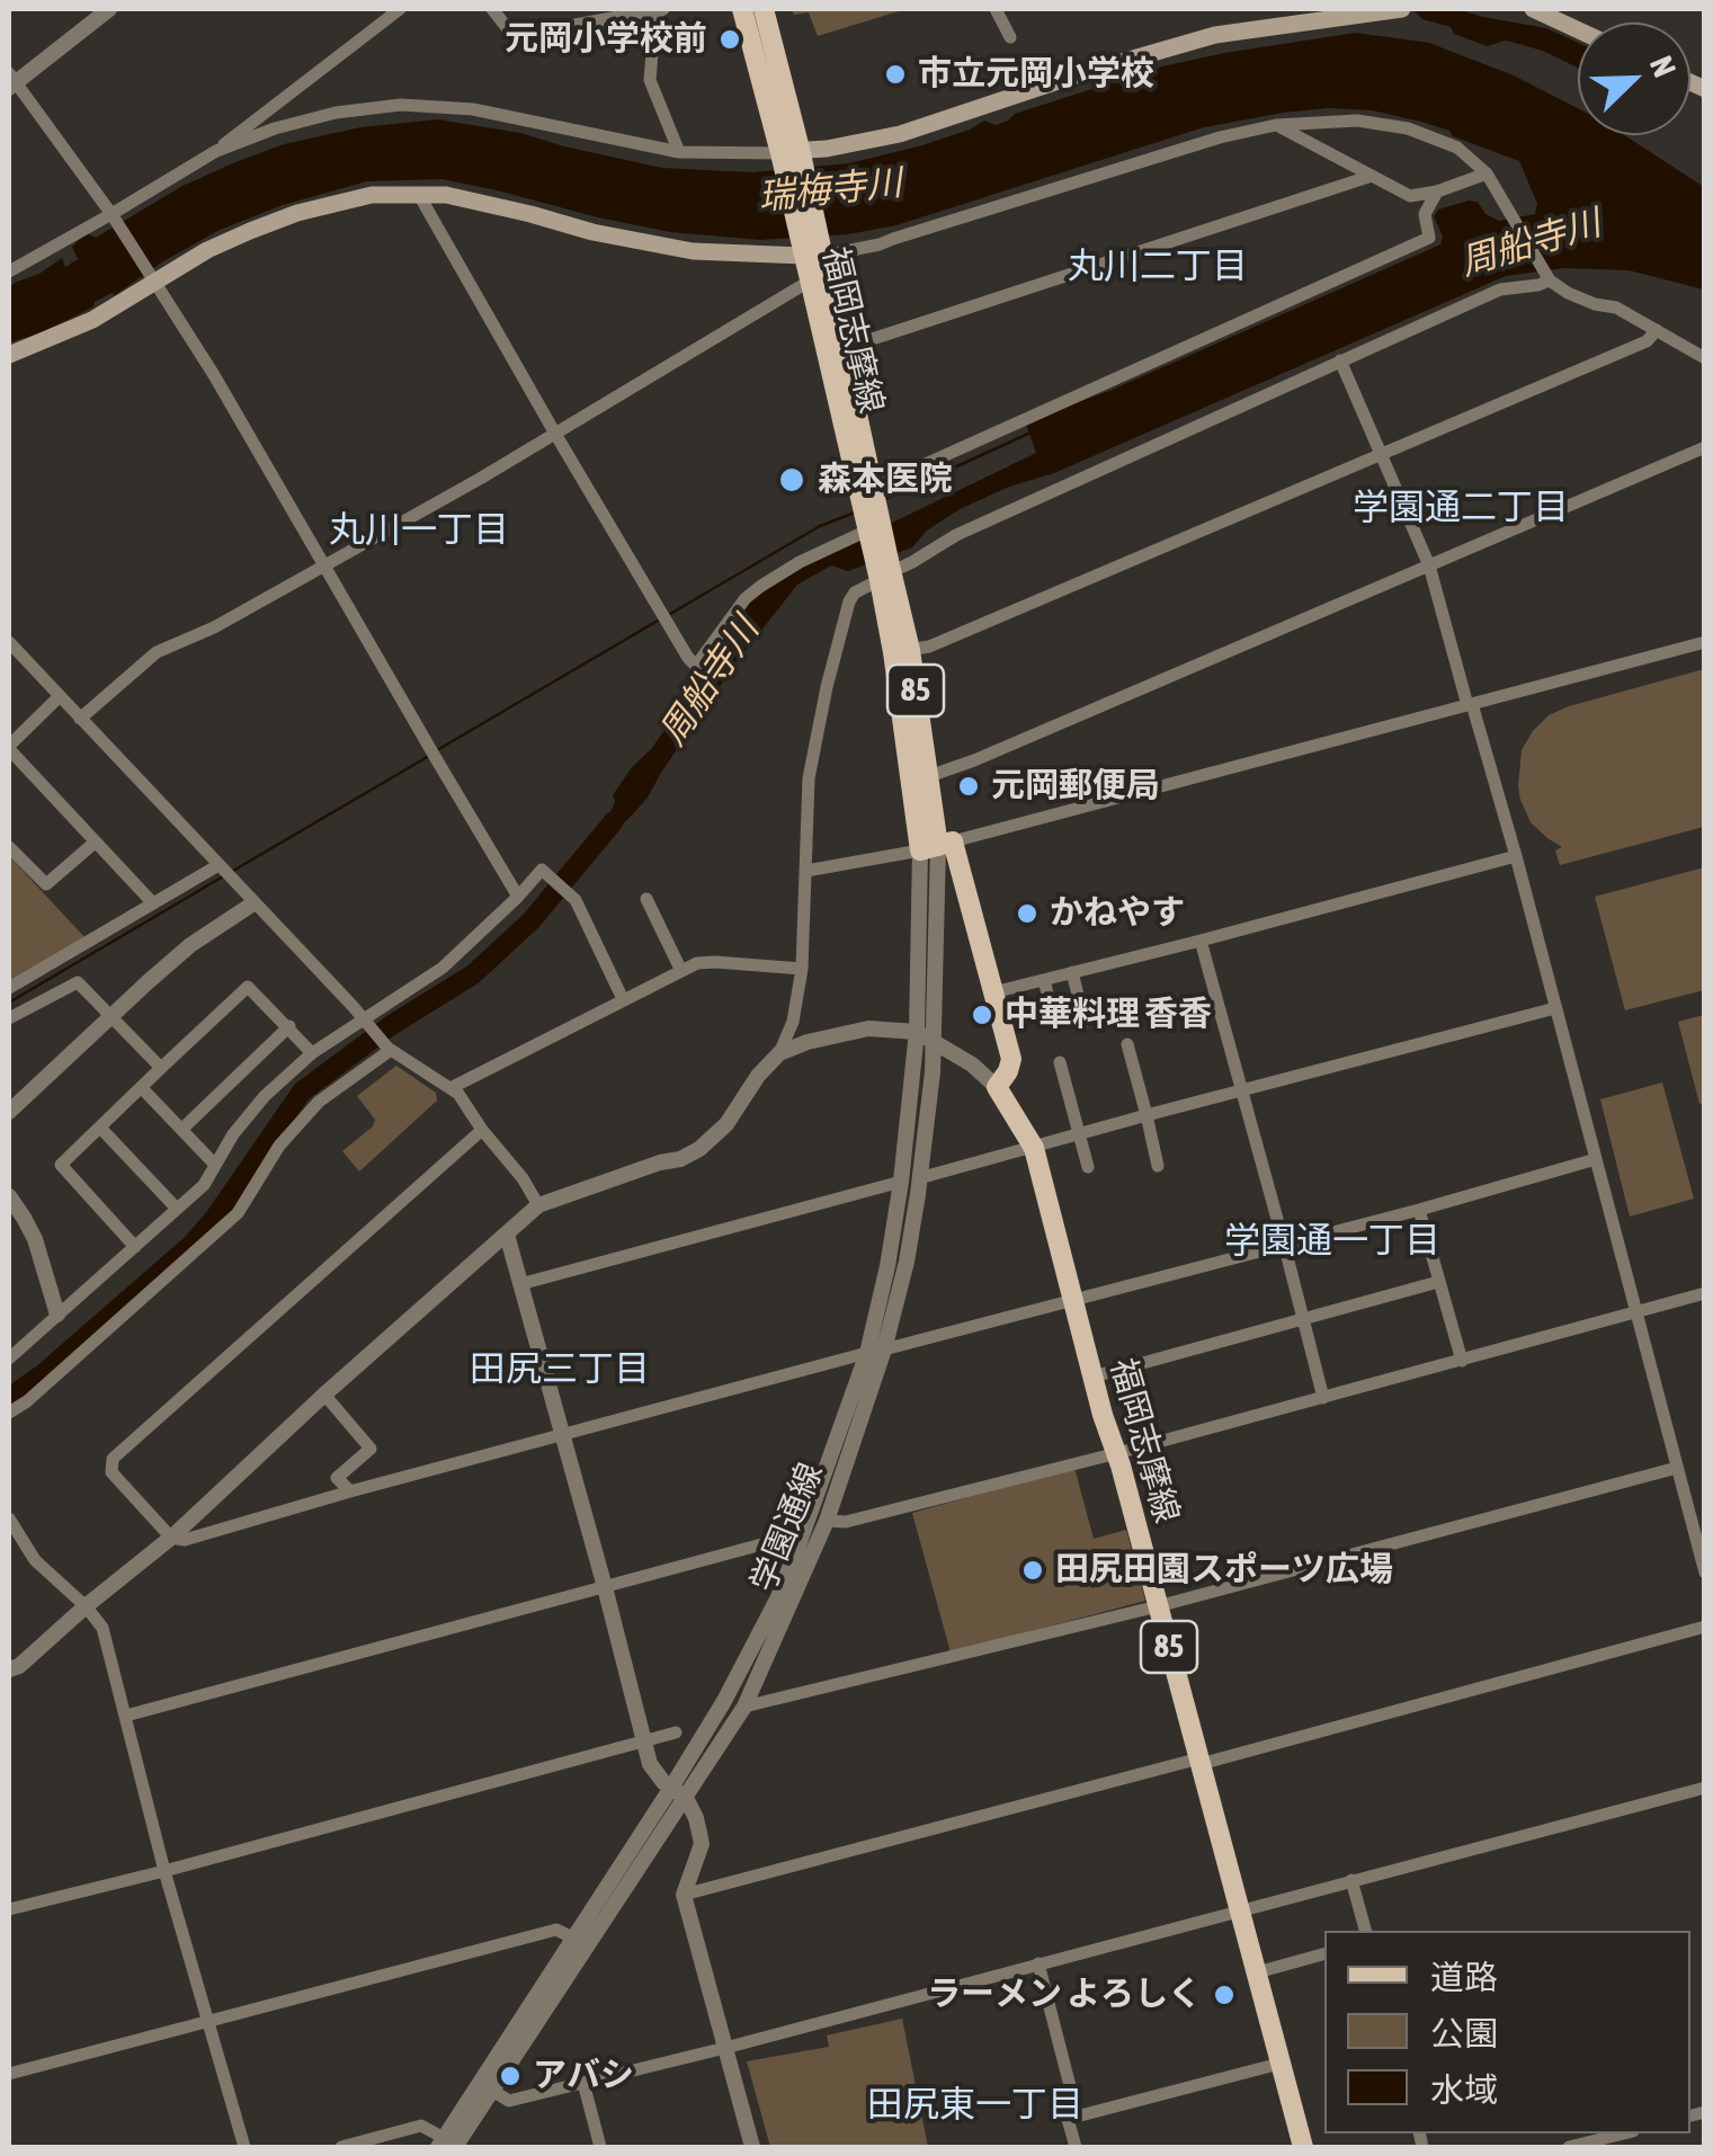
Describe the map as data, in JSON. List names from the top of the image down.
{
  "streets": {
    "main road": ["福岡志摩線", "85"],
    "street": ["学園通線"]
  },
  "crossings": [
    ["福岡志摩線", "85"],
    ["福岡志摩線", "学園通線"]
  ],
  "districts": [
    "丸川二丁目",
    "学園通二丁目",
    "丸川一丁目",
    "学園通一丁目",
    "田尻三丁目",
    "田尻東一丁目"
  ],
  "water": ["瑞梅寺川", "周船寺川"],
  "places": [
    "元岡小学校前",
    "市立元岡小学校",
    "森本医院",
    "元岡郵便局",
    "かねやす",
    "中華料理 香香",
    "田尻田園スポーツ広場",
    "ラーメン よろしく",
    "アバシ"
  ],
  "legend": ["道路", "公園", "水域"],
  "north": "top right"
}
